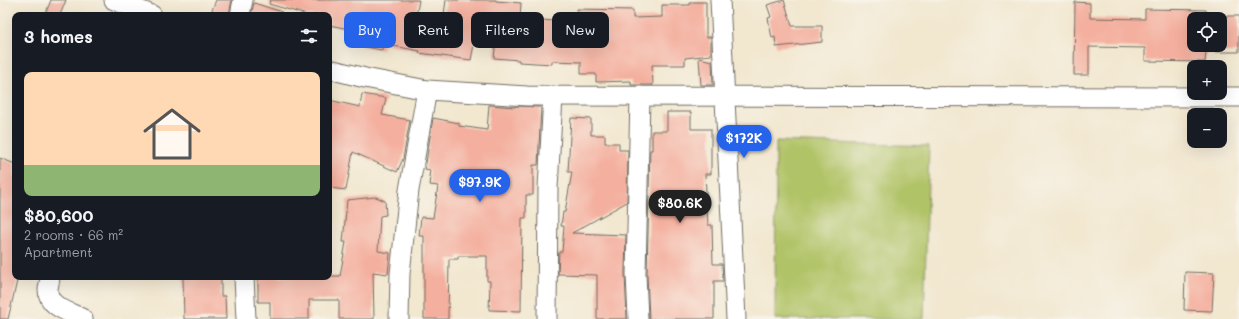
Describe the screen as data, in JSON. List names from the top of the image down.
{
  "page": {
    "map_buttons": ["+", "−"],
    "chip": [
      "Buy",
      "Rent",
      "Filters",
      "New"
    ],
    "heading": "3 homes",
    "list": [
      {
        "name": "$80,600",
        "note": "2 rooms · 66 m² · Apartment"
      }
    ],
    "price": ["$172K", "$97.9K", "$80.6K"]
  }
}
